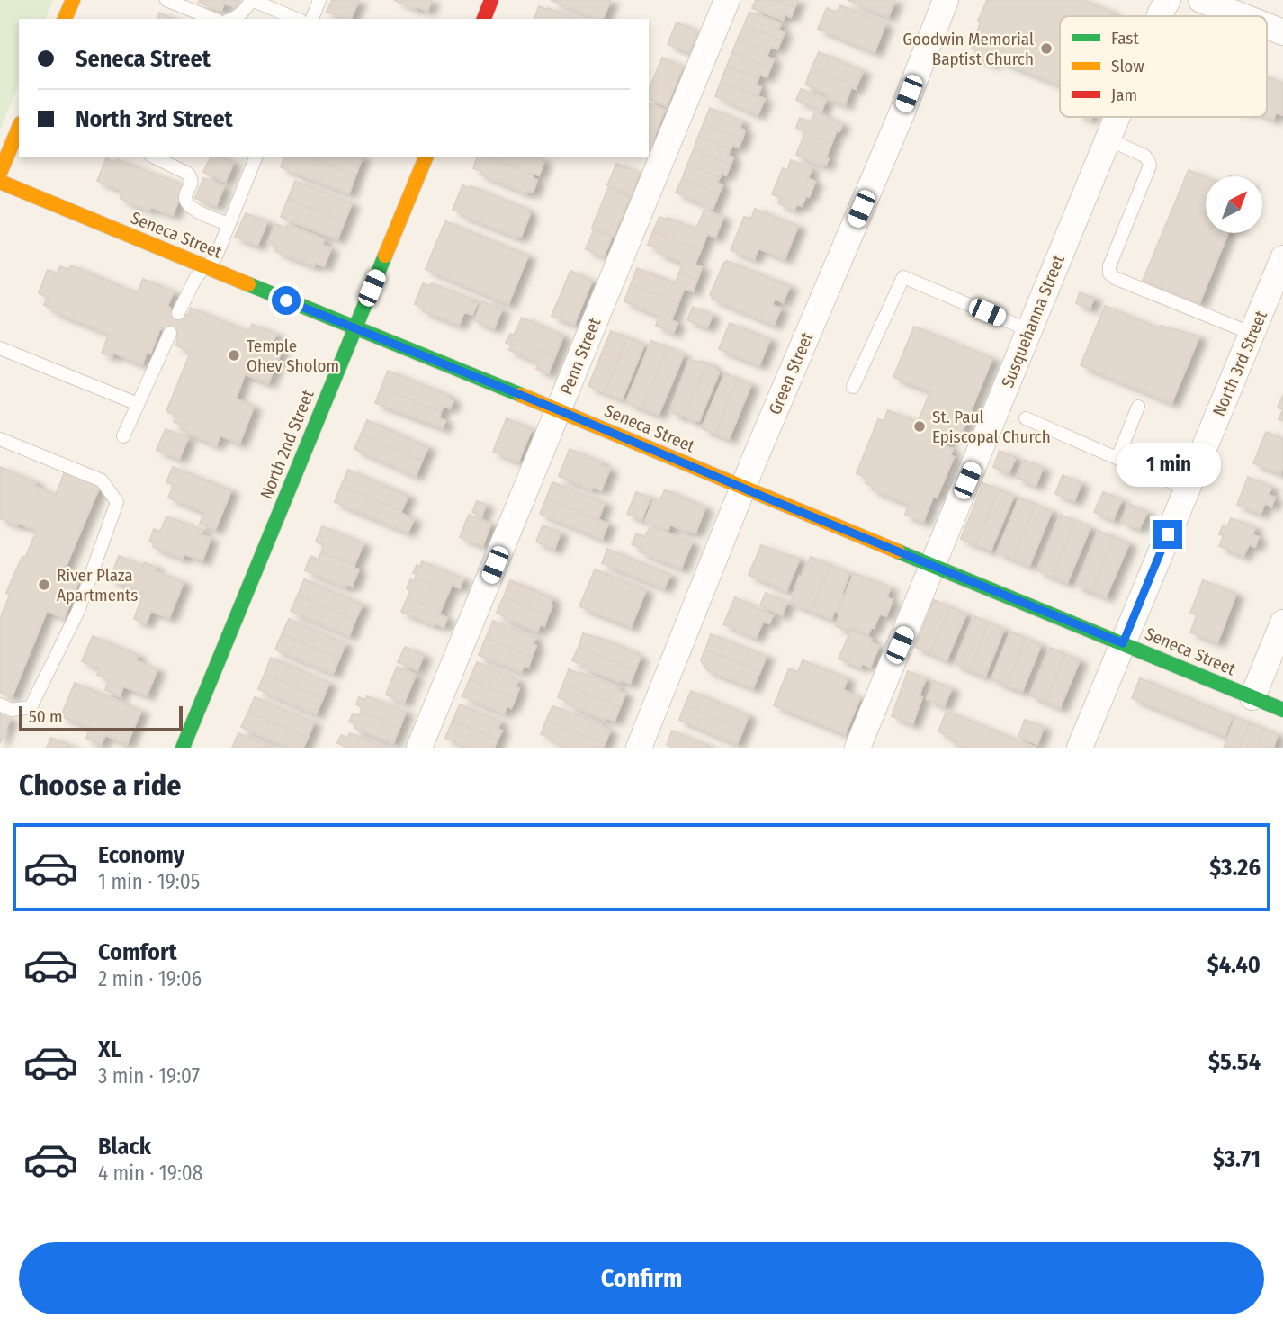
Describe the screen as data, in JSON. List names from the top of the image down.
{
  "streets": {
    "street": [
      "Seneca Street",
      "Susquehanna Street",
      "Penn Street",
      "North 3rd Street",
      "Green Street",
      "North 2nd Street"
    ]
  },
  "crossings": [
    ["Seneca Street", "Susquehanna Street"],
    ["Seneca Street", "Penn Street"],
    ["Seneca Street", "North 3rd Street"],
    ["Seneca Street", "Green Street"],
    ["Seneca Street", "North 2nd Street"]
  ],
  "places": [
    "Goodwin Memorial Baptist Church",
    "Temple Ohev Sholom",
    "St. Paul Episcopal Church",
    "River Plaza Apartments"
  ],
  "legend": ["Fast", "Slow", "Jam"],
  "scale_bar": "50 m",
  "north": "top right",
  "page": {
    "banner": ["Seneca Street", "North 3rd Street"],
    "bubble": "1 min",
    "scale": "50 m",
    "heading": "Choose a ride",
    "list": [
      {
        "name": "Economy",
        "note": "1 min · 19:05",
        "value": "$3.26"
      },
      {
        "name": "Comfort",
        "note": "2 min · 19:06",
        "value": "$4.40"
      },
      {
        "name": "XL",
        "note": "3 min · 19:07",
        "value": "$5.54"
      },
      {
        "name": "Black",
        "note": "4 min · 19:08",
        "value": "$3.71"
      }
    ],
    "buttons": "Confirm"
  }
}
